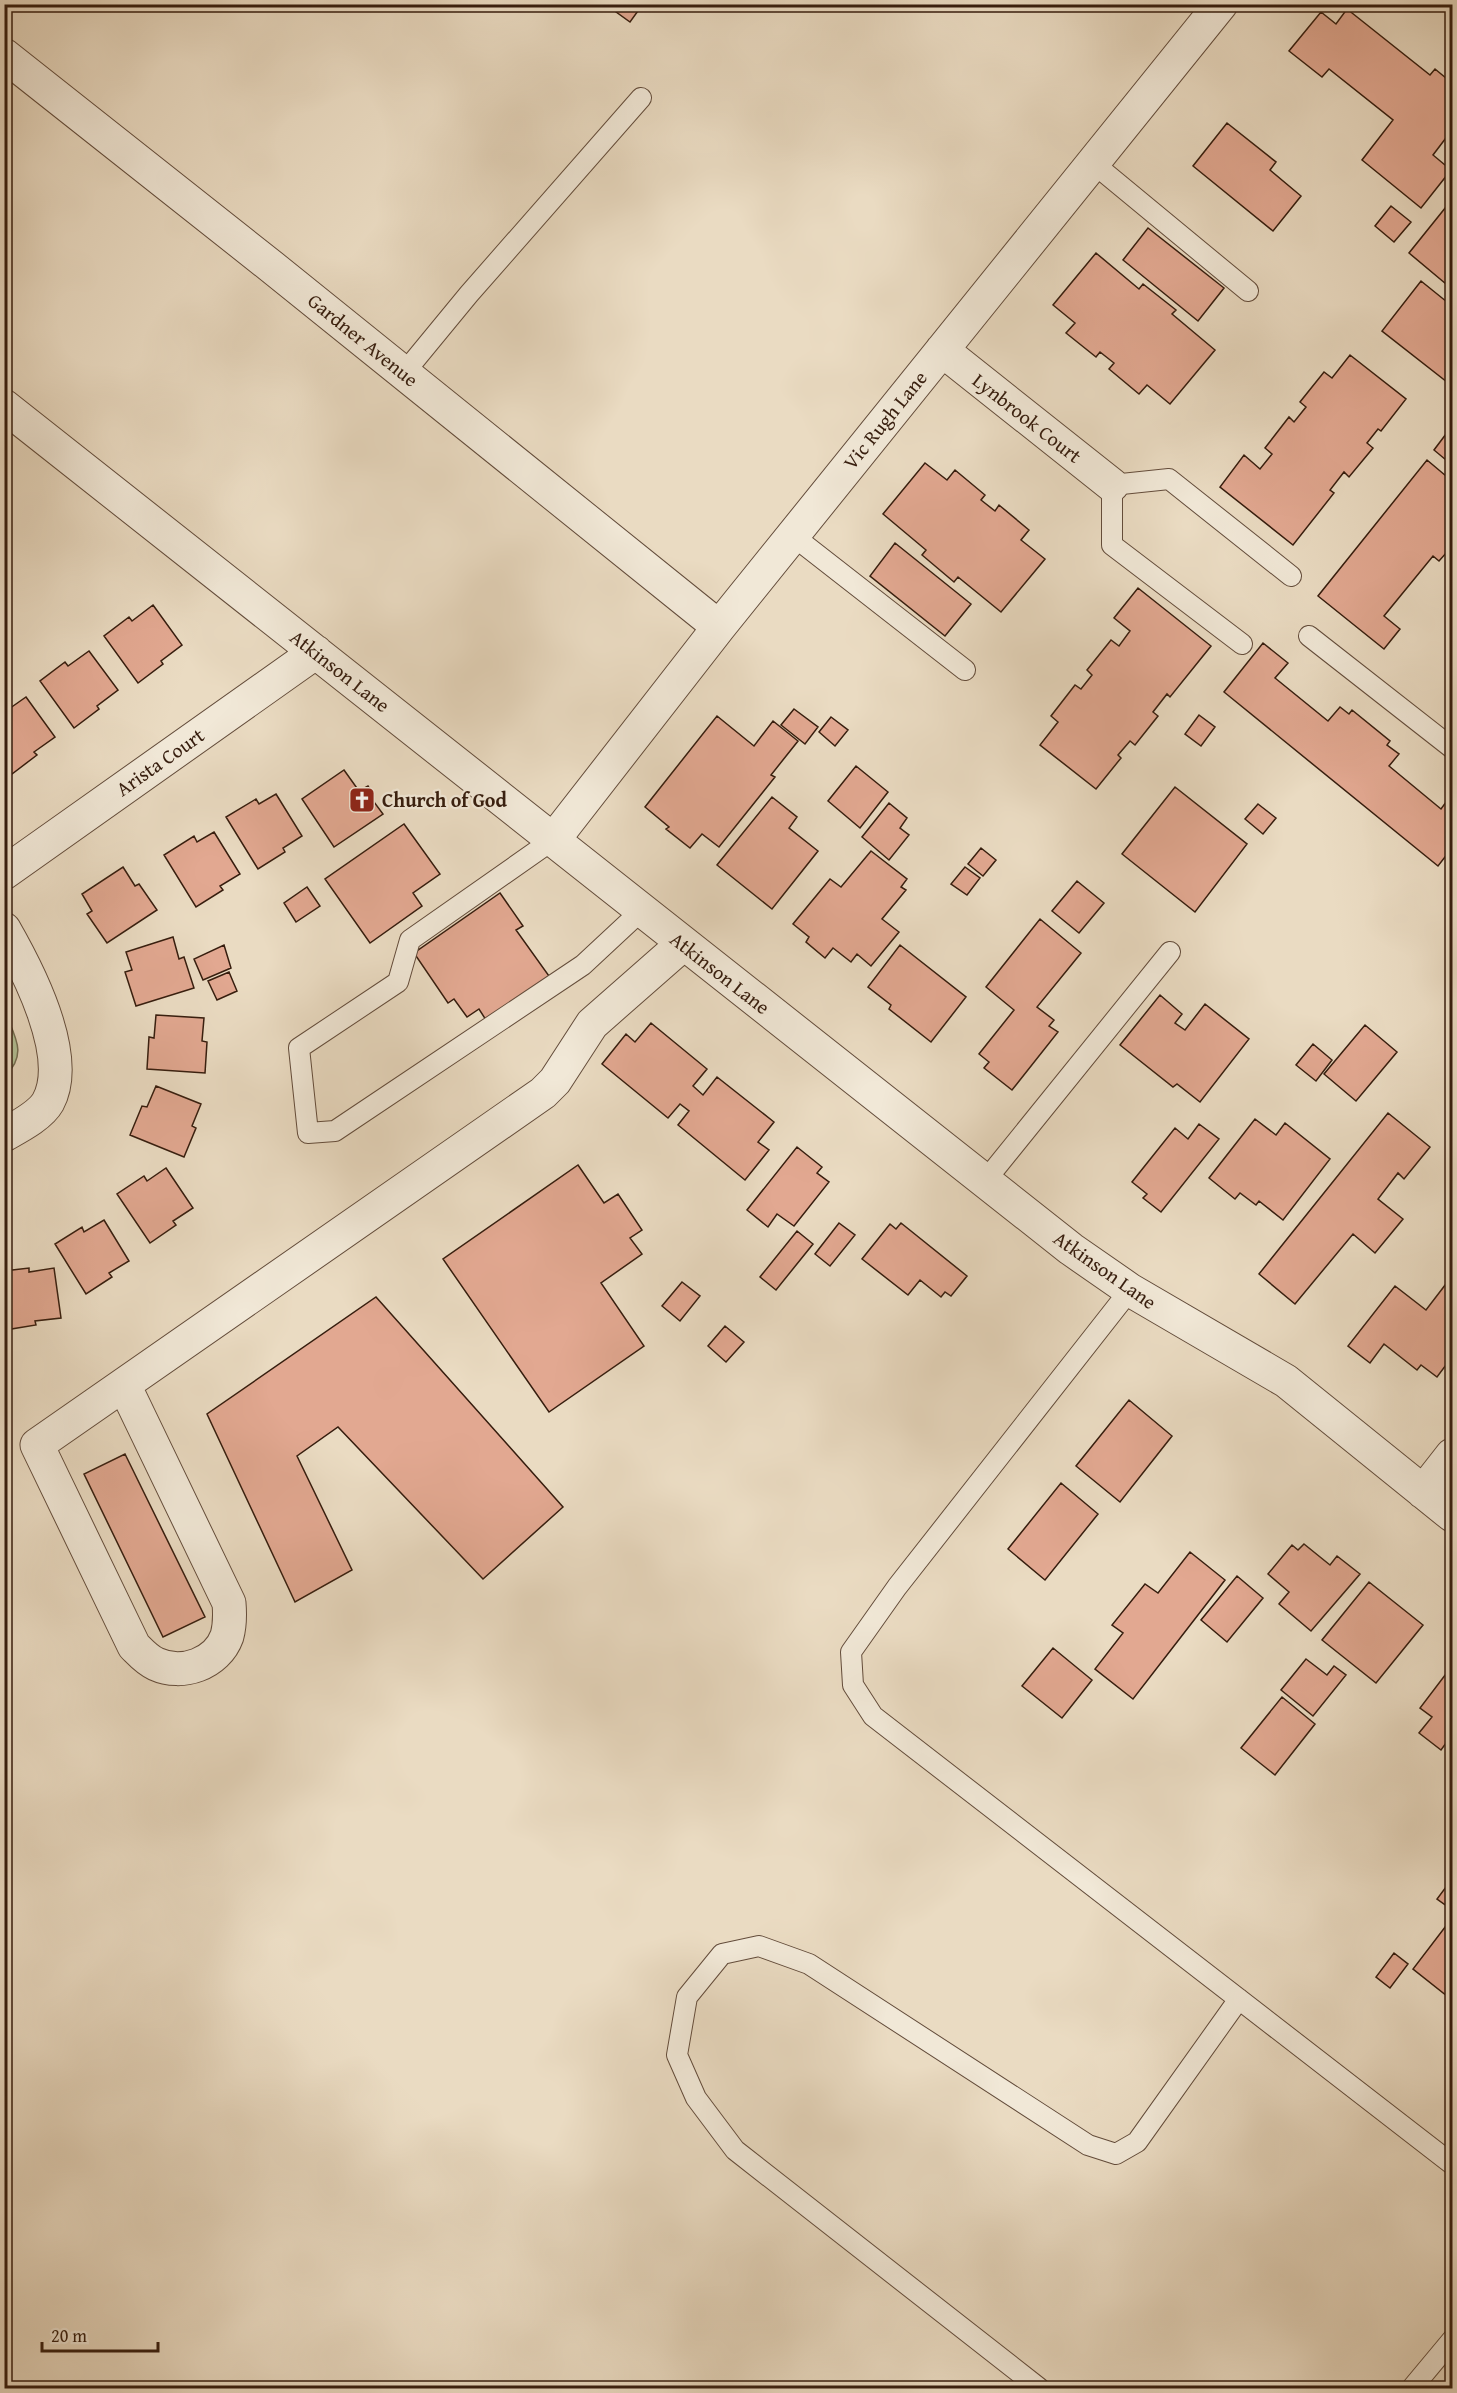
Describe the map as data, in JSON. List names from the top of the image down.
{
  "streets": {
    "street": [
      "Gardner Avenue",
      "Lynbrook Court",
      "Vic Rugh Lane",
      "Atkinson Lane",
      "Arista Court"
    ]
  },
  "crossings": [
    ["Gardner Avenue", "Vic Rugh Lane"],
    ["Lynbrook Court", "Vic Rugh Lane"],
    ["Vic Rugh Lane", "Atkinson Lane"],
    ["Atkinson Lane", "Arista Court"]
  ],
  "places": {
    "church": ["Church of God"]
  },
  "scale_bar": "20 m"
}
